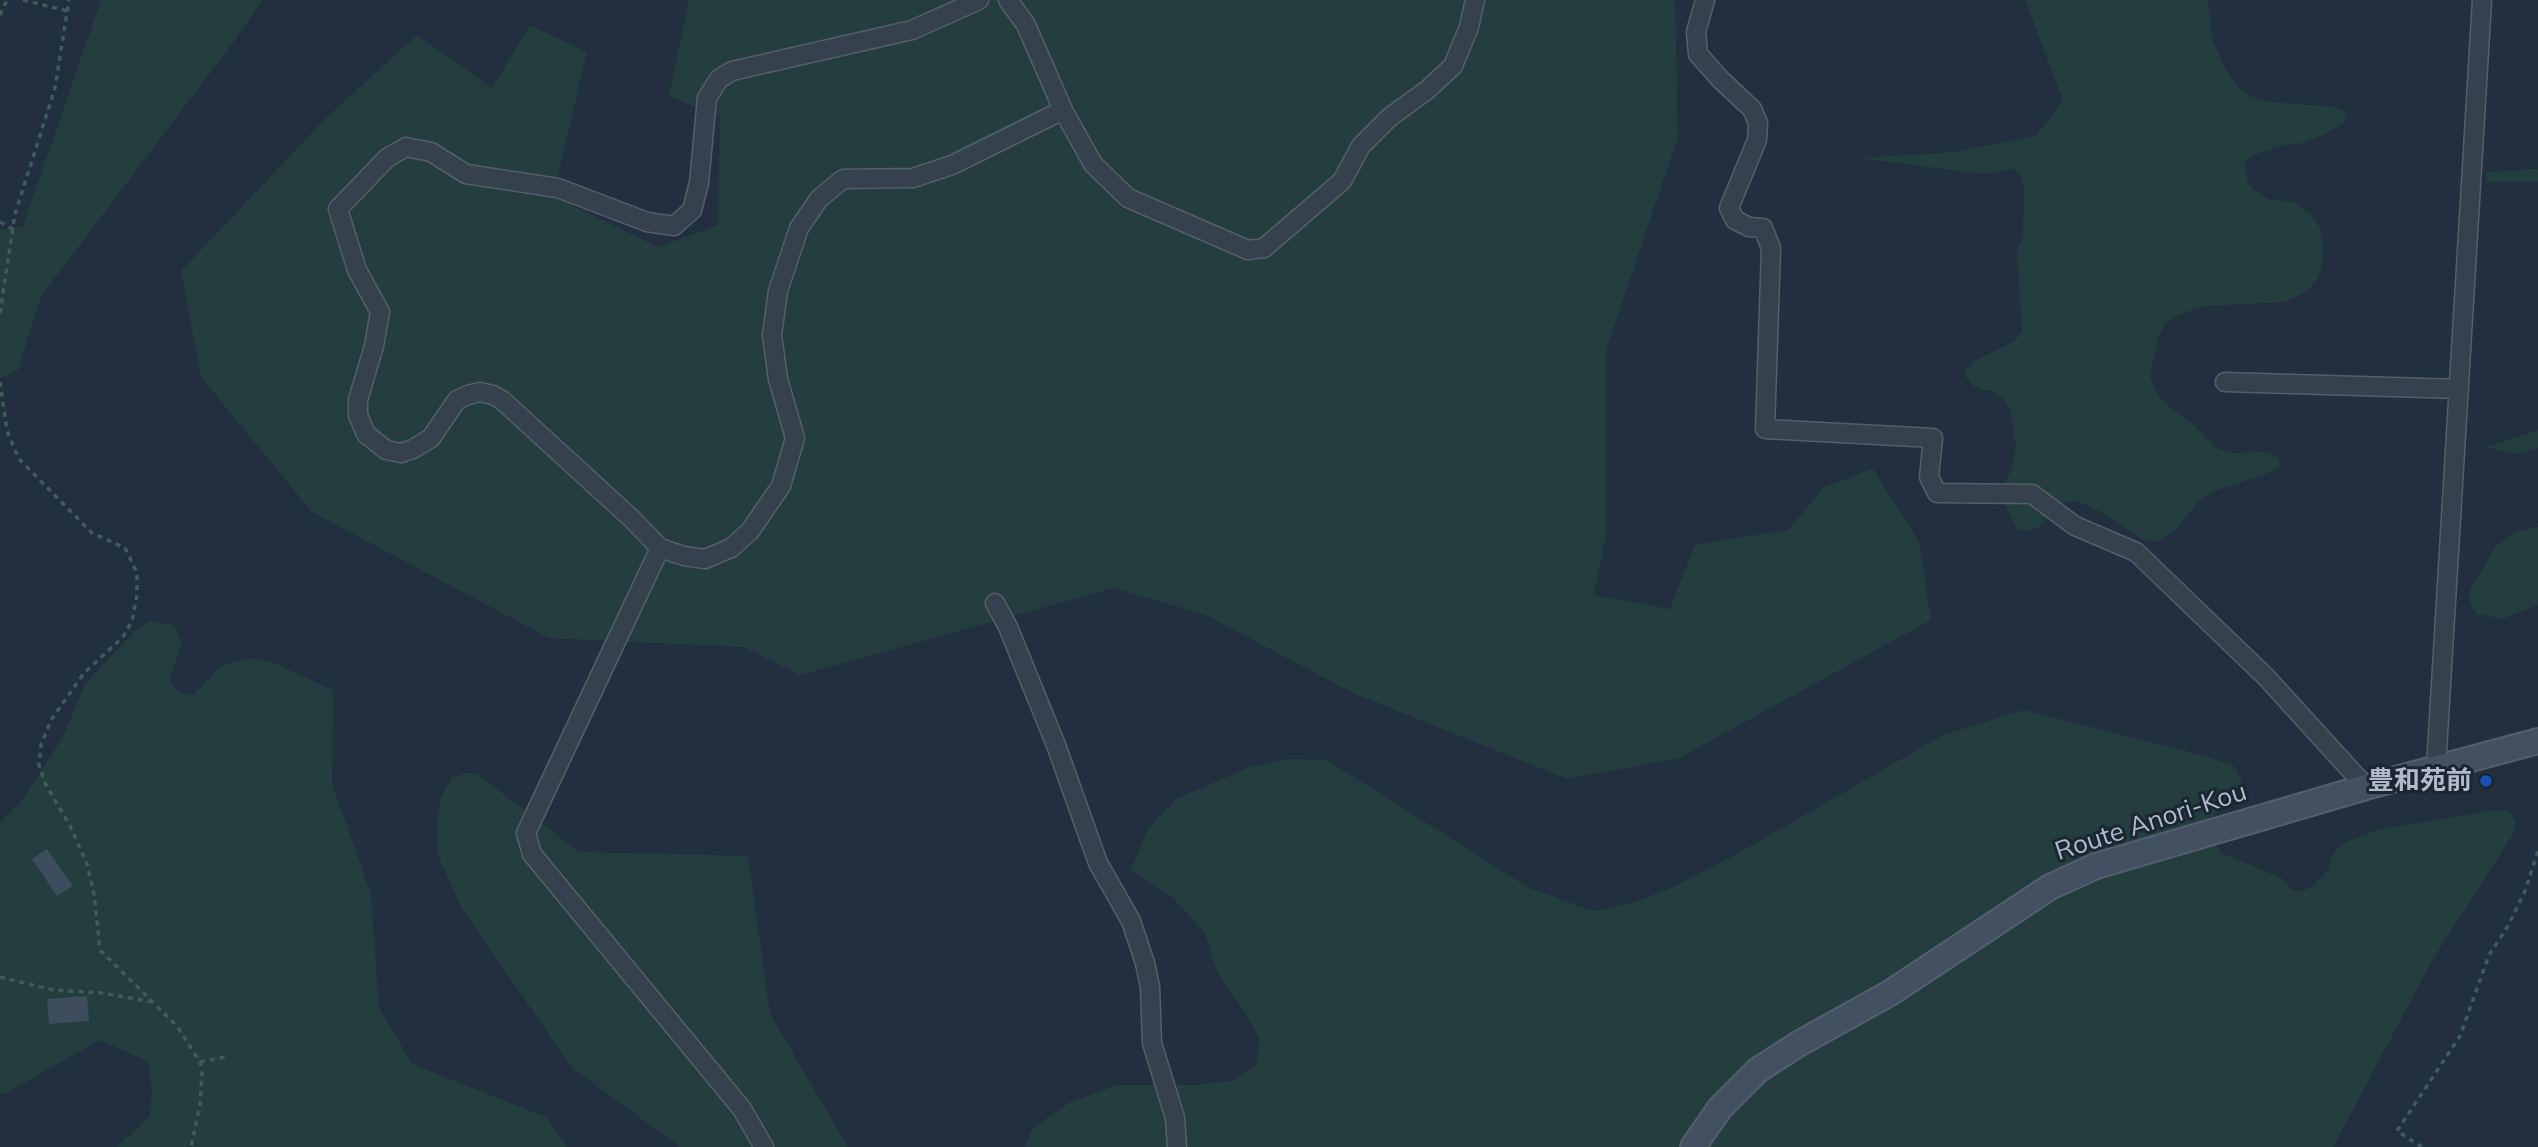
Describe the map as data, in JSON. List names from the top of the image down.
{
  "streets": {
    "main road": ["Route Anori-Kou"]
  },
  "places": ["豊和苑前"]
}
